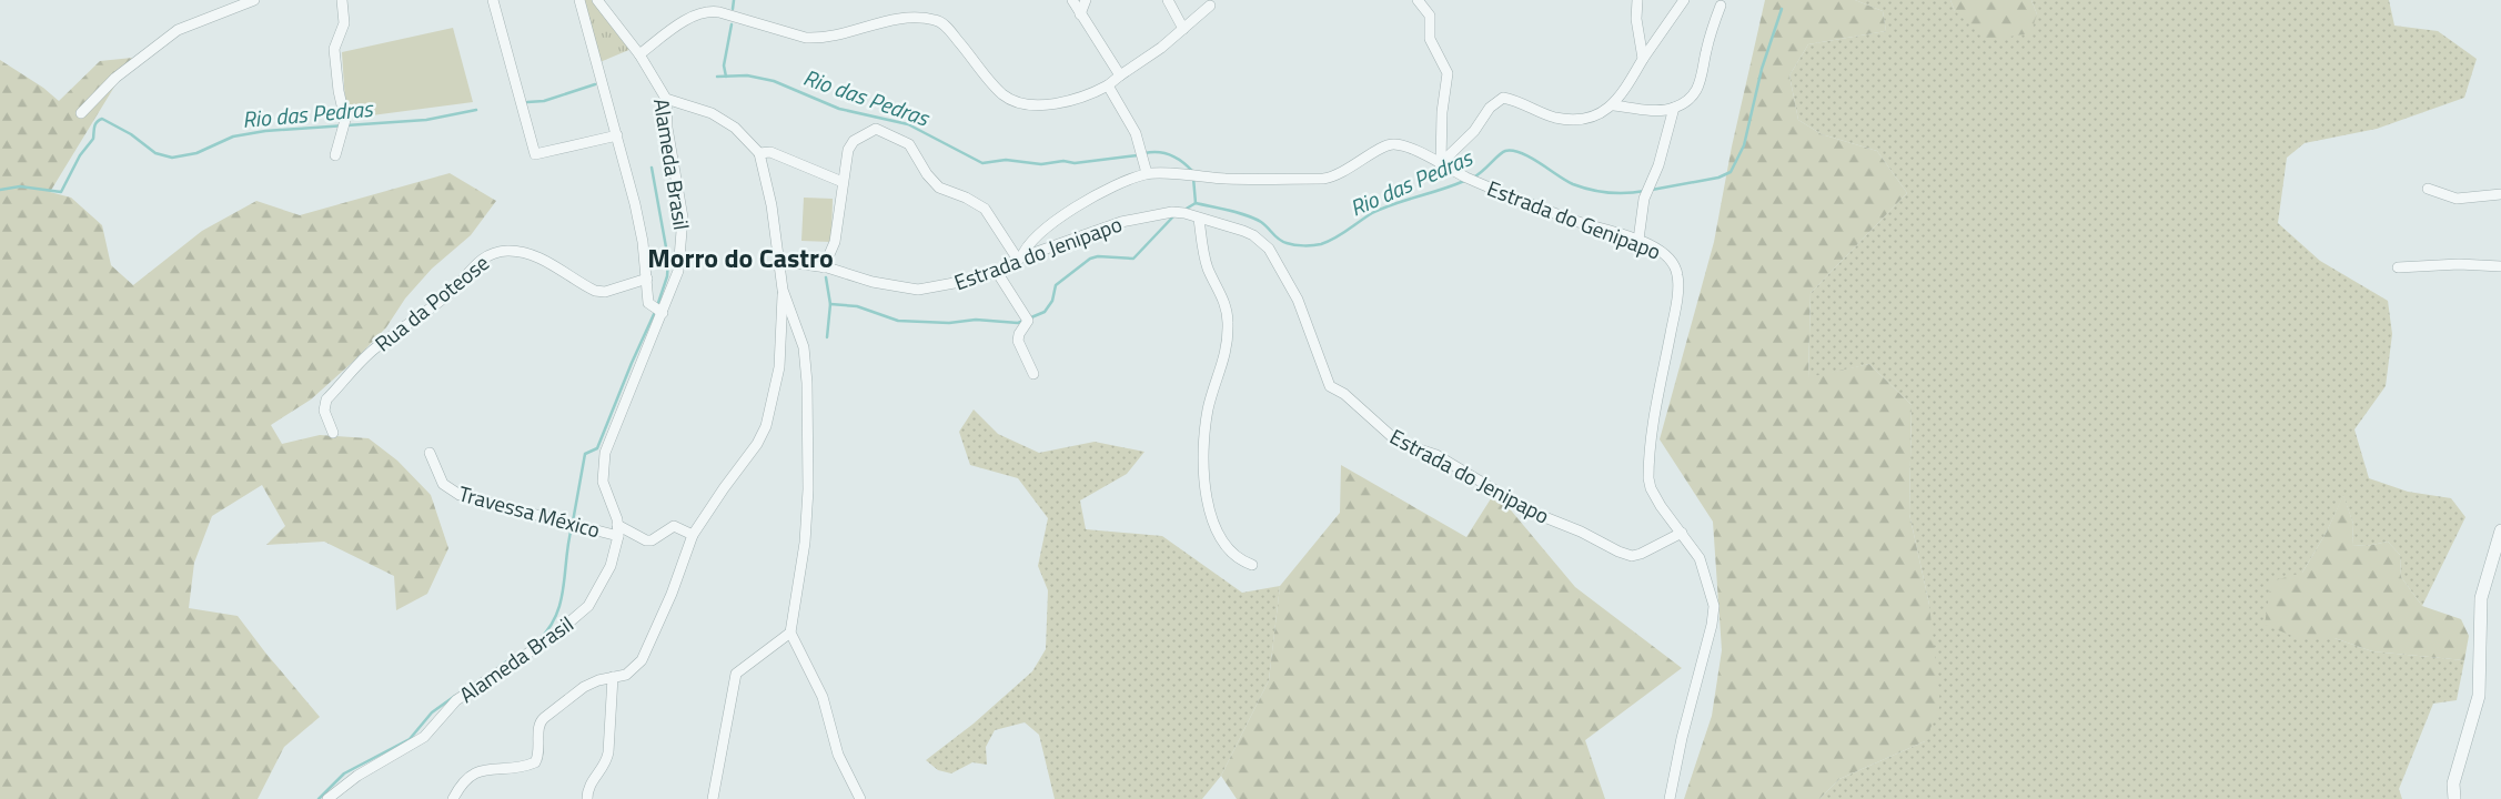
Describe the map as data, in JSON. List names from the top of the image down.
{
  "streets": {
    "street": [
      "Alameda Brasil",
      "Estrada do Genipapo",
      "Estrada do Jenipapo",
      "Rua da Poteose",
      "Travessa México"
    ]
  },
  "crossings": [
    ["Alameda Brasil", "Rua da Poteose"],
    ["Alameda Brasil", "Travessa México"],
    ["Estrada do Genipapo", "Estrada do Jenipapo"]
  ],
  "districts": ["Morro do Castro"],
  "water": ["Rio das Pedras"]
}
